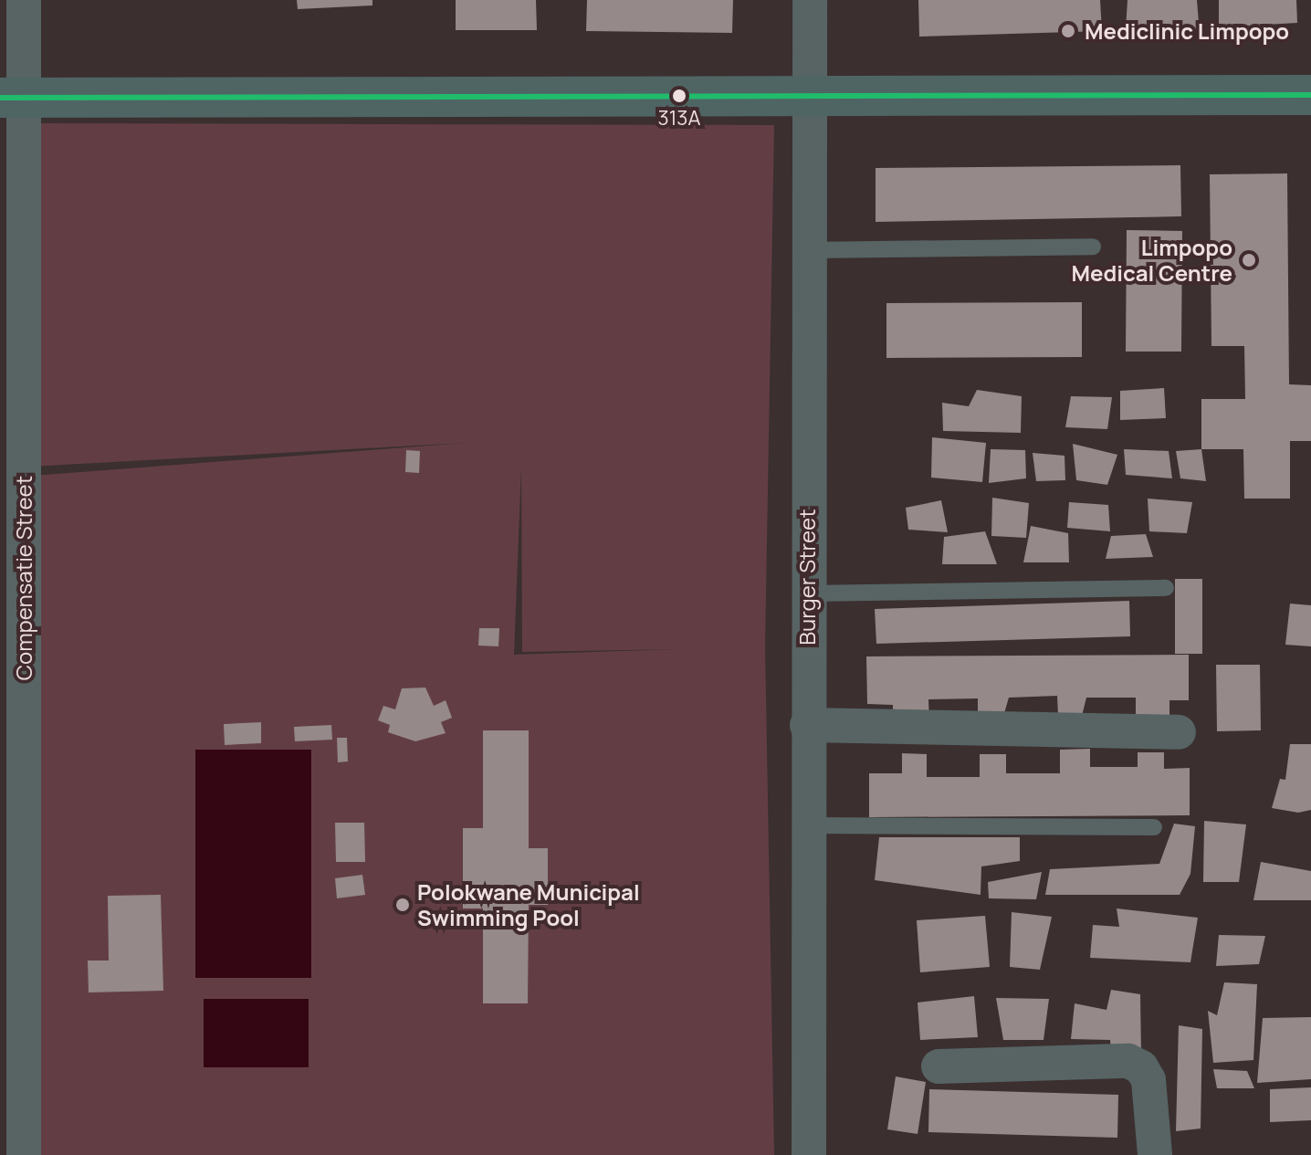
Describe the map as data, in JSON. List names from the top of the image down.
{
  "streets": {
    "street": ["Burger Street", "Compensatie Street"]
  },
  "places": [
    "Mediclinic Limpopo",
    "313A",
    "Limpopo Medical Centre",
    "Polokwane Municipal Swimming Pool"
  ]
}
